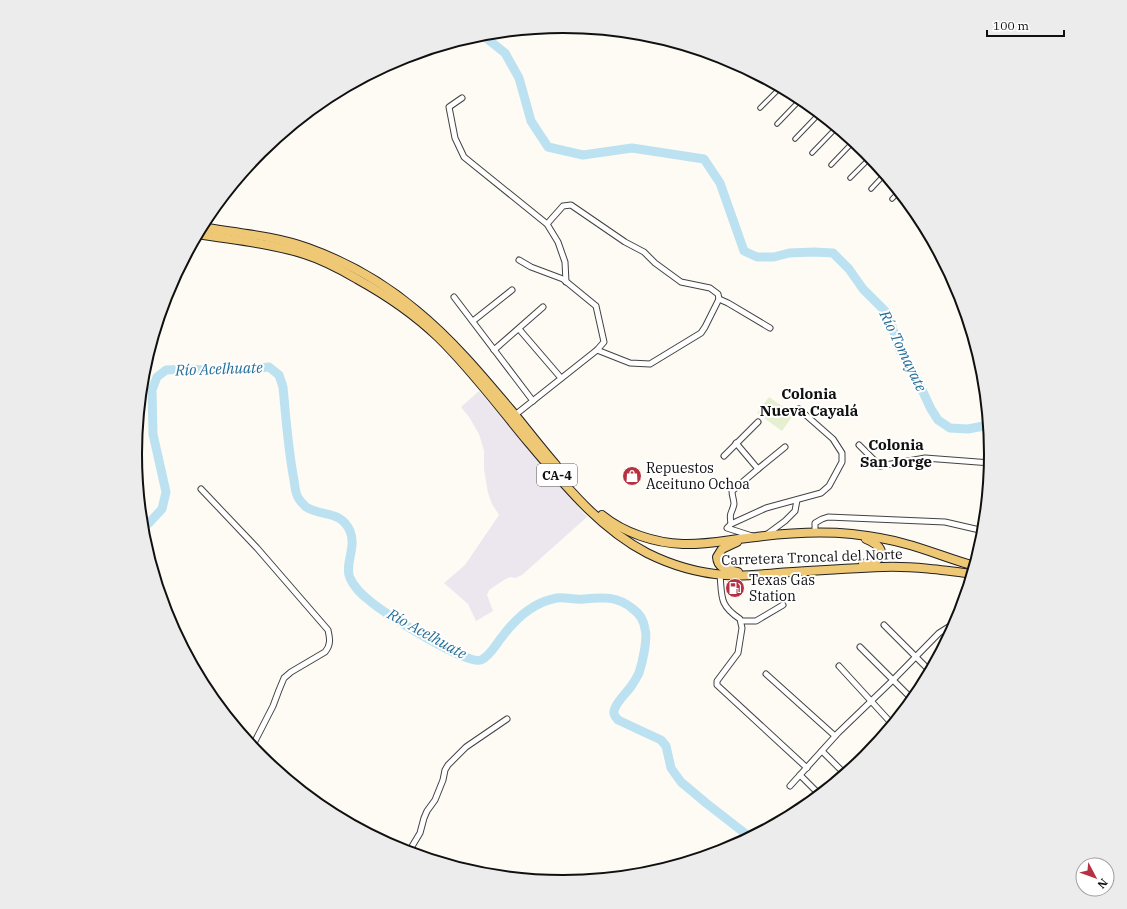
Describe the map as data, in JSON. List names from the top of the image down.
{
  "streets": {
    "main road": ["CA-4", "Carretera Troncal del Norte"]
  },
  "districts": ["Colonia Nueva Cayalá", "Colonia San Jorge"],
  "water": ["Río Tomayate", "Río Acelhuate"],
  "places": {
    "shop": ["Repuestos Aceituno Ochoa"],
    "fuel station": ["Texas Gas Station"]
  },
  "scale_bar": "100 m",
  "north": "bottom right"
}
